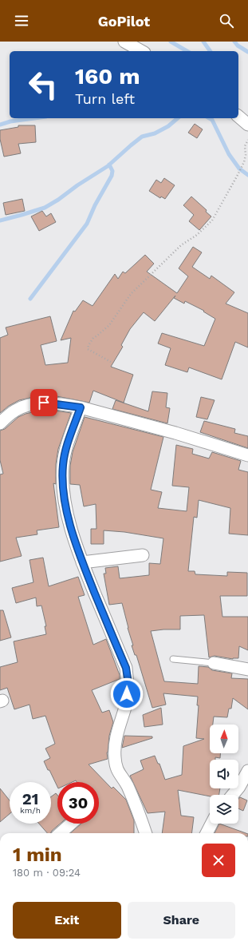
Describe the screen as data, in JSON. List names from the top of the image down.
{
  "north": "top",
  "page": {
    "header": "GoPilot",
    "turn": ["160 m", "Turn left"],
    "speed": "21 km/h",
    "limit": "30",
    "heading": ["1 min", "180 m · 09:24"],
    "buttons": ["Exit", "Share"]
  }
}
